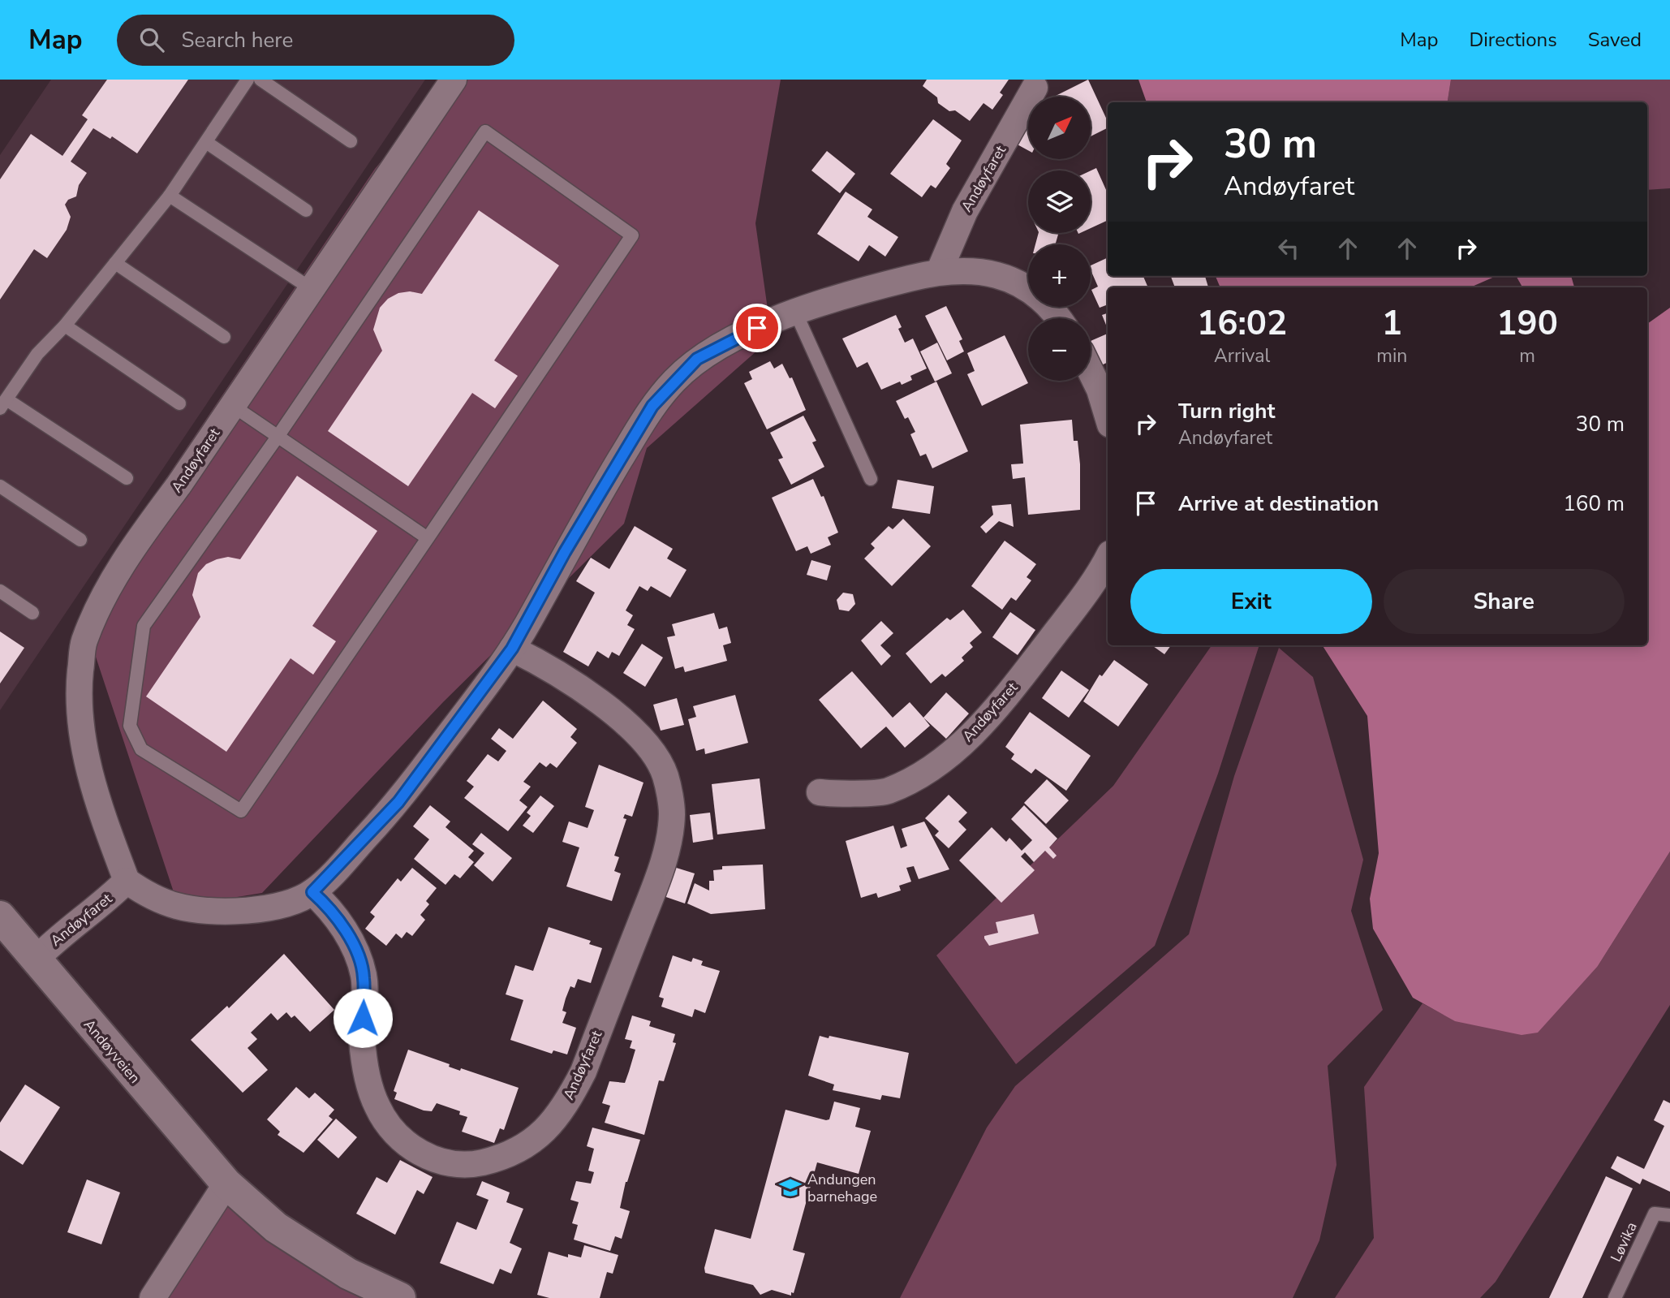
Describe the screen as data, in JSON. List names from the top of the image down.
{
  "streets": {
    "street": ["Andøyfaret", "Andøyveien"],
    "lane": ["Løvika"]
  },
  "crossings": [
    ["Andøyfaret", "Andøyveien"]
  ],
  "places": {
    "school or university": ["Andungen barnehage"]
  },
  "north": "top right",
  "page": {
    "header": "Map",
    "search": "Search here",
    "nav": ["Map", "Directions", "Saved"],
    "map_buttons": ["+", "−"],
    "turn": ["30 m", "Andøyfaret"],
    "eta": [
      "16:02",
      "Arrival",
      "1",
      "min",
      "190",
      "m"
    ],
    "list": [
      {
        "name": "Turn right",
        "note": "Andøyfaret",
        "value": "30 m"
      },
      {
        "name": "Arrive at destination",
        "value": "160 m"
      }
    ],
    "buttons": ["Exit", "Share"]
  }
}
